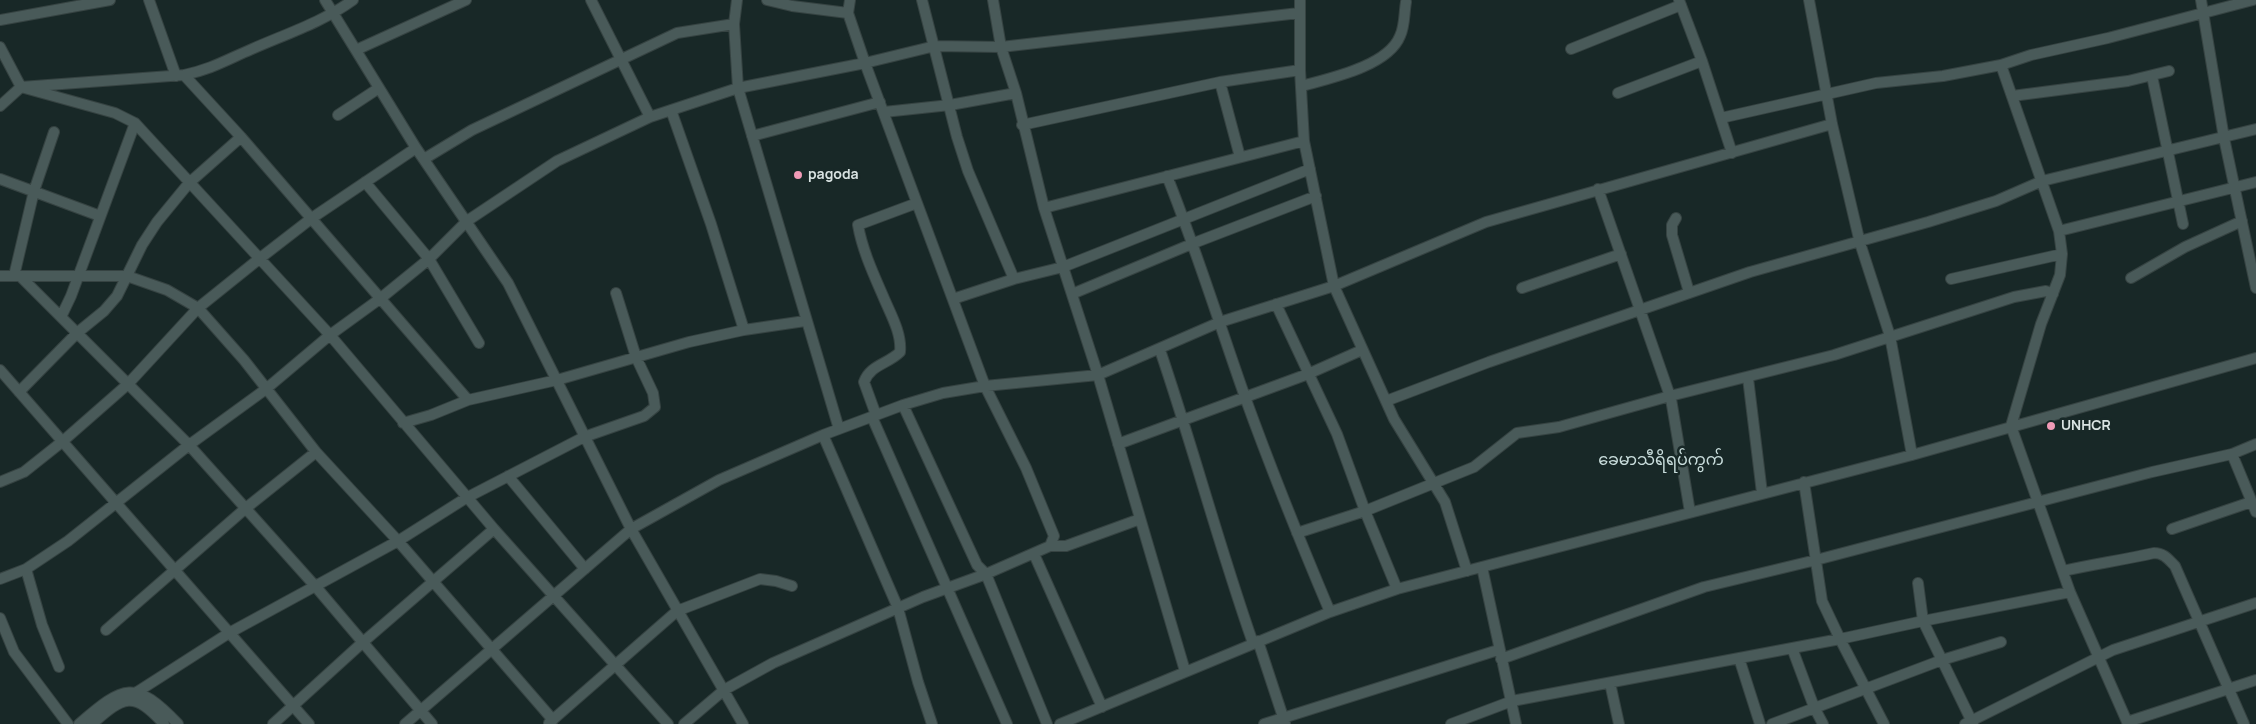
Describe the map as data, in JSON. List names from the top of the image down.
{
  "districts": ["ခေမာသီရိရပ်ကွက်"],
  "places": ["pagoda", "UNHCR"]
}
